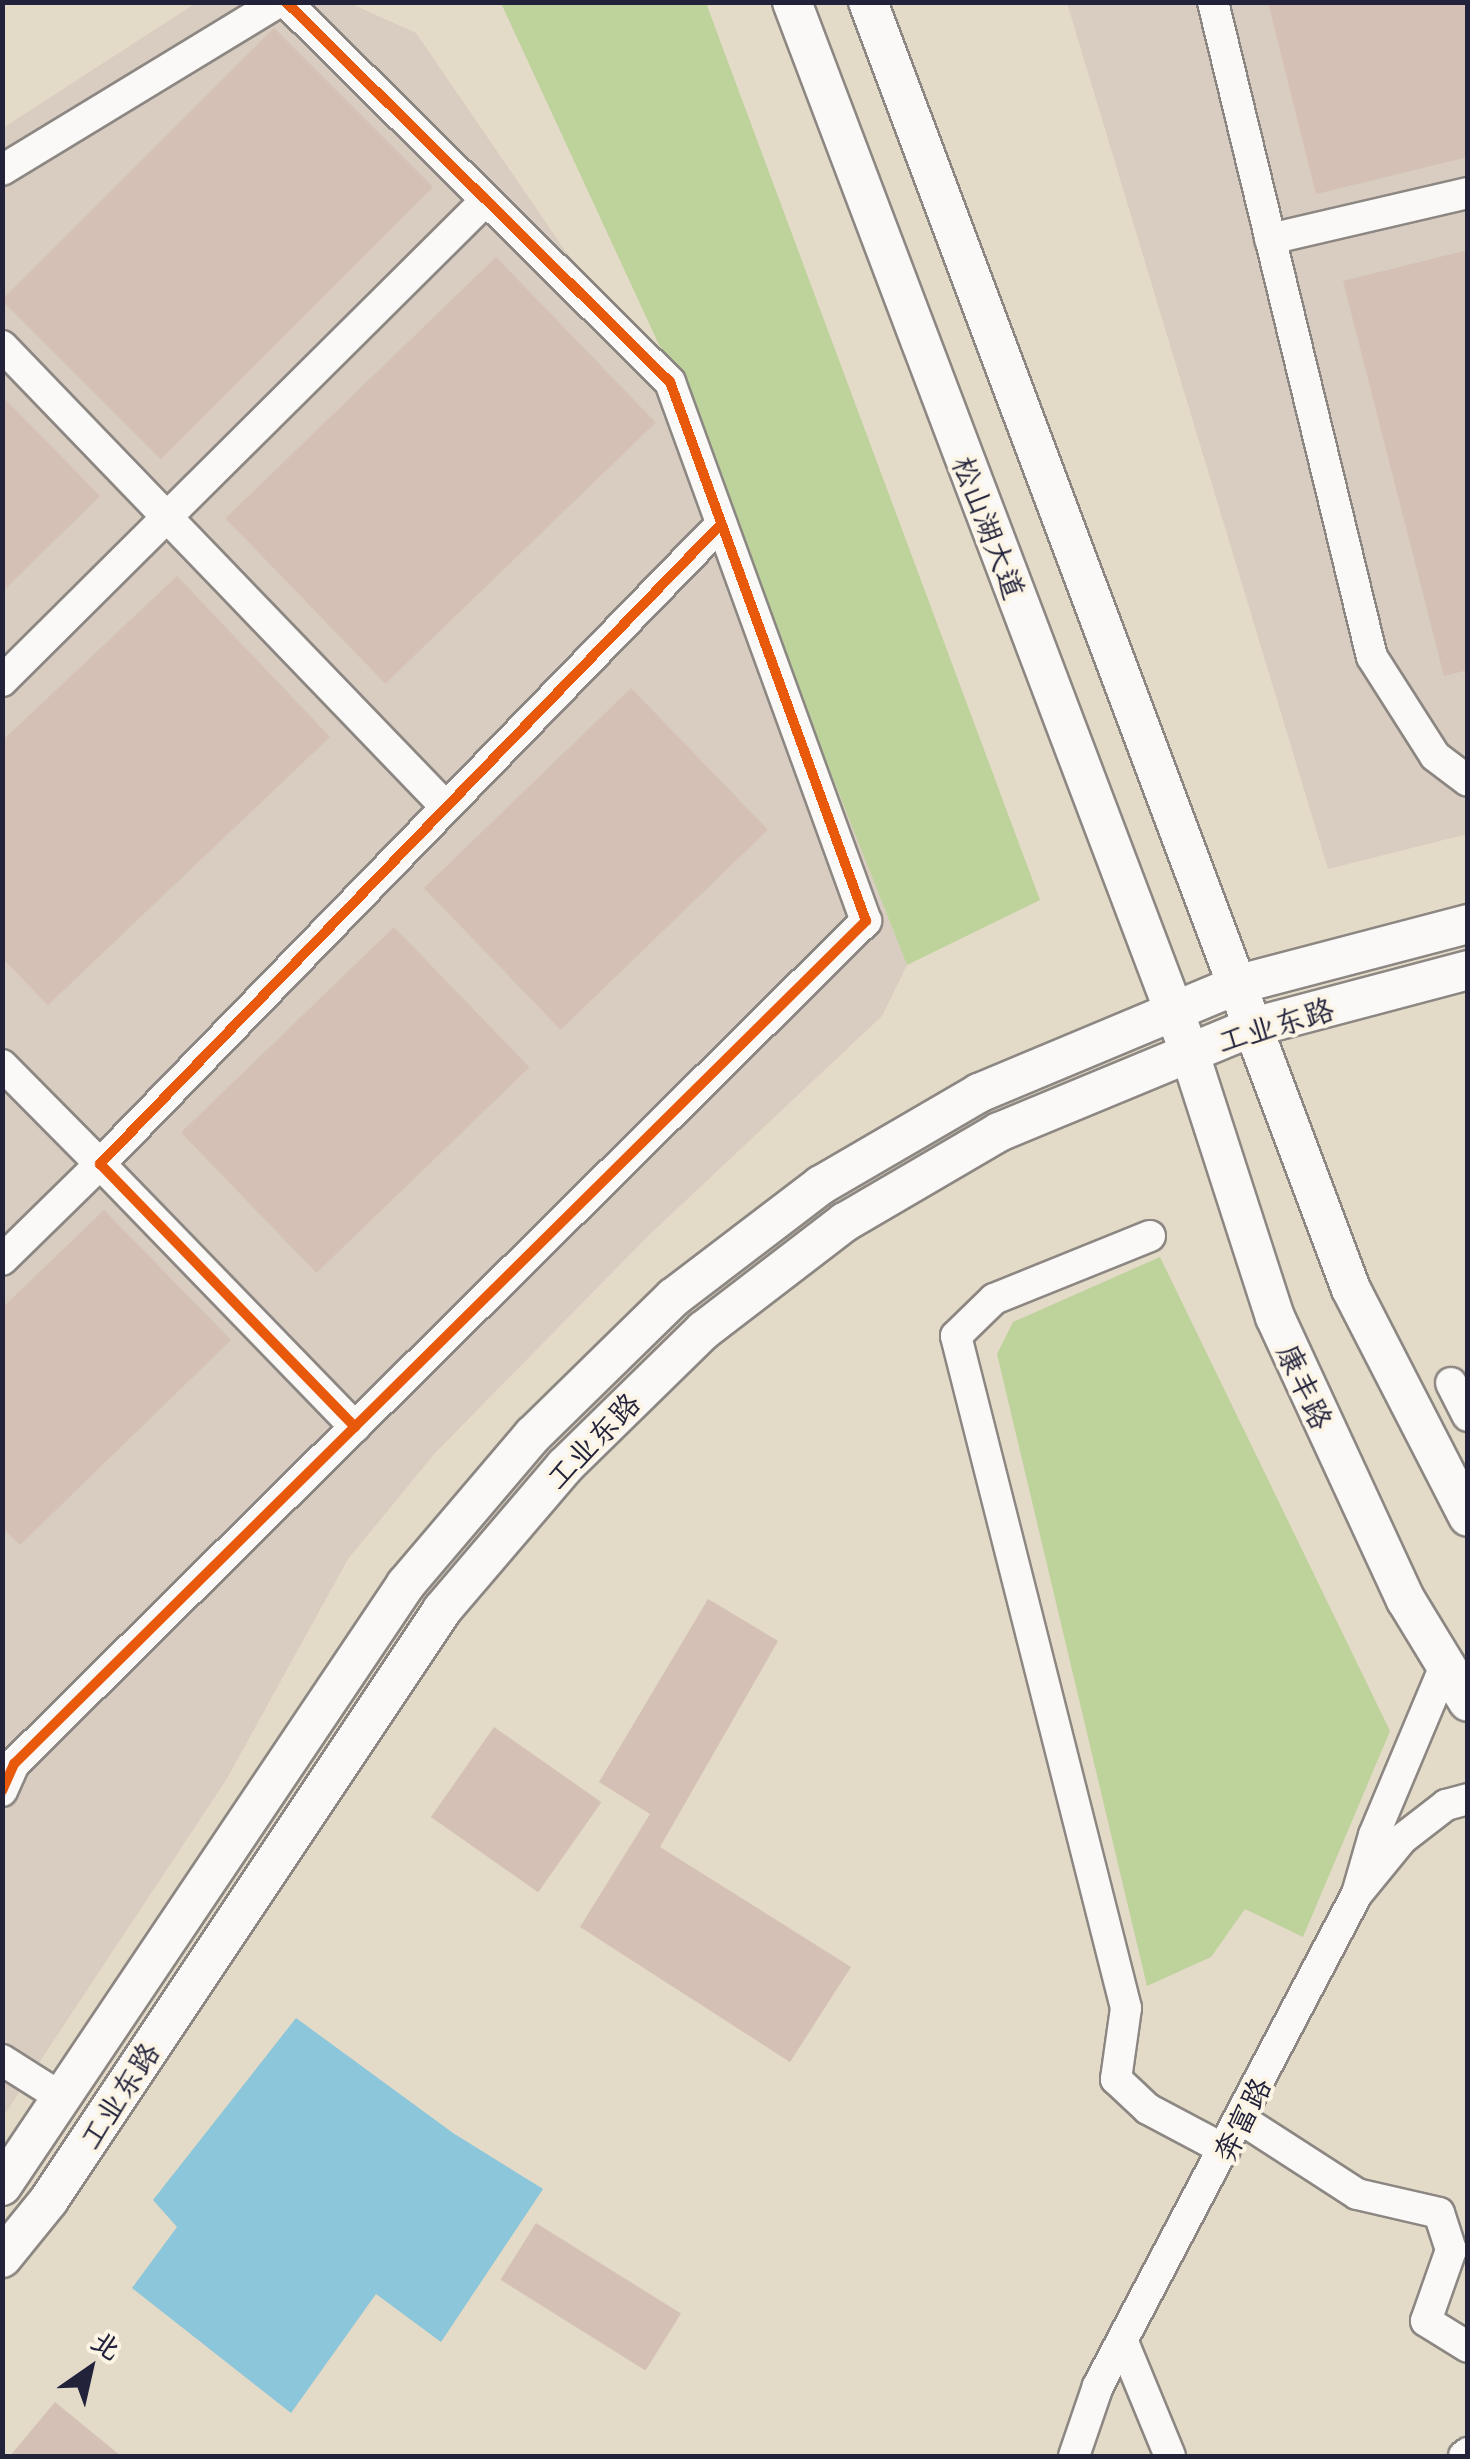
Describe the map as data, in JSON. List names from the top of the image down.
{
  "streets": {
    "main road": ["松山湖大道", "工业东路", "康丰路"],
    "street": ["奔富路"]
  },
  "crossings": [
    ["松山湖大道", "工业东路"],
    ["松山湖大道", "康丰路"],
    ["工业东路", "康丰路"]
  ],
  "north": "top right"
}
